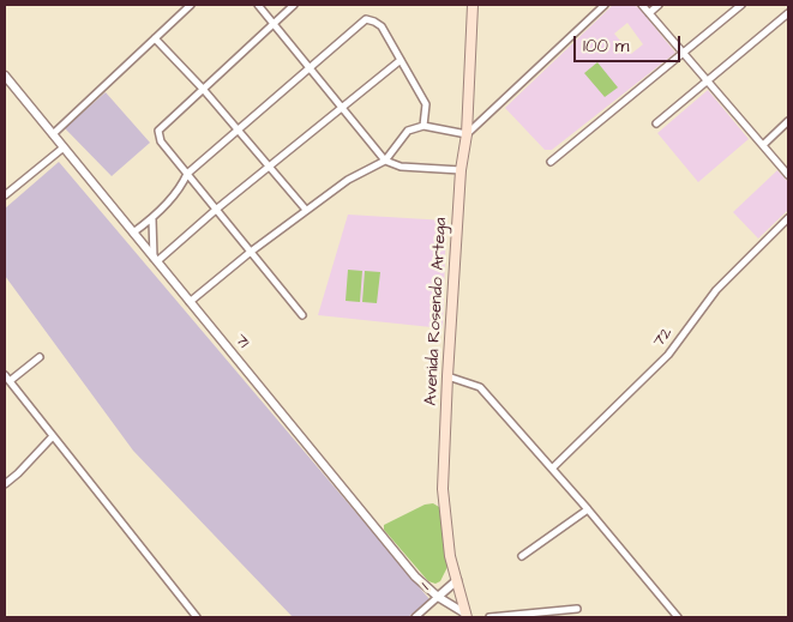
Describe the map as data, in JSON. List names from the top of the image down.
{
  "streets": {
    "main road": ["Avenida Rosendo Artega"],
    "street": ["72", "71", "1"]
  },
  "crossings": [
    ["Avenida Rosendo Artega", "71"],
    ["Avenida Rosendo Artega", "1"],
    ["71", "1"]
  ],
  "scale_bar": "100 m"
}
